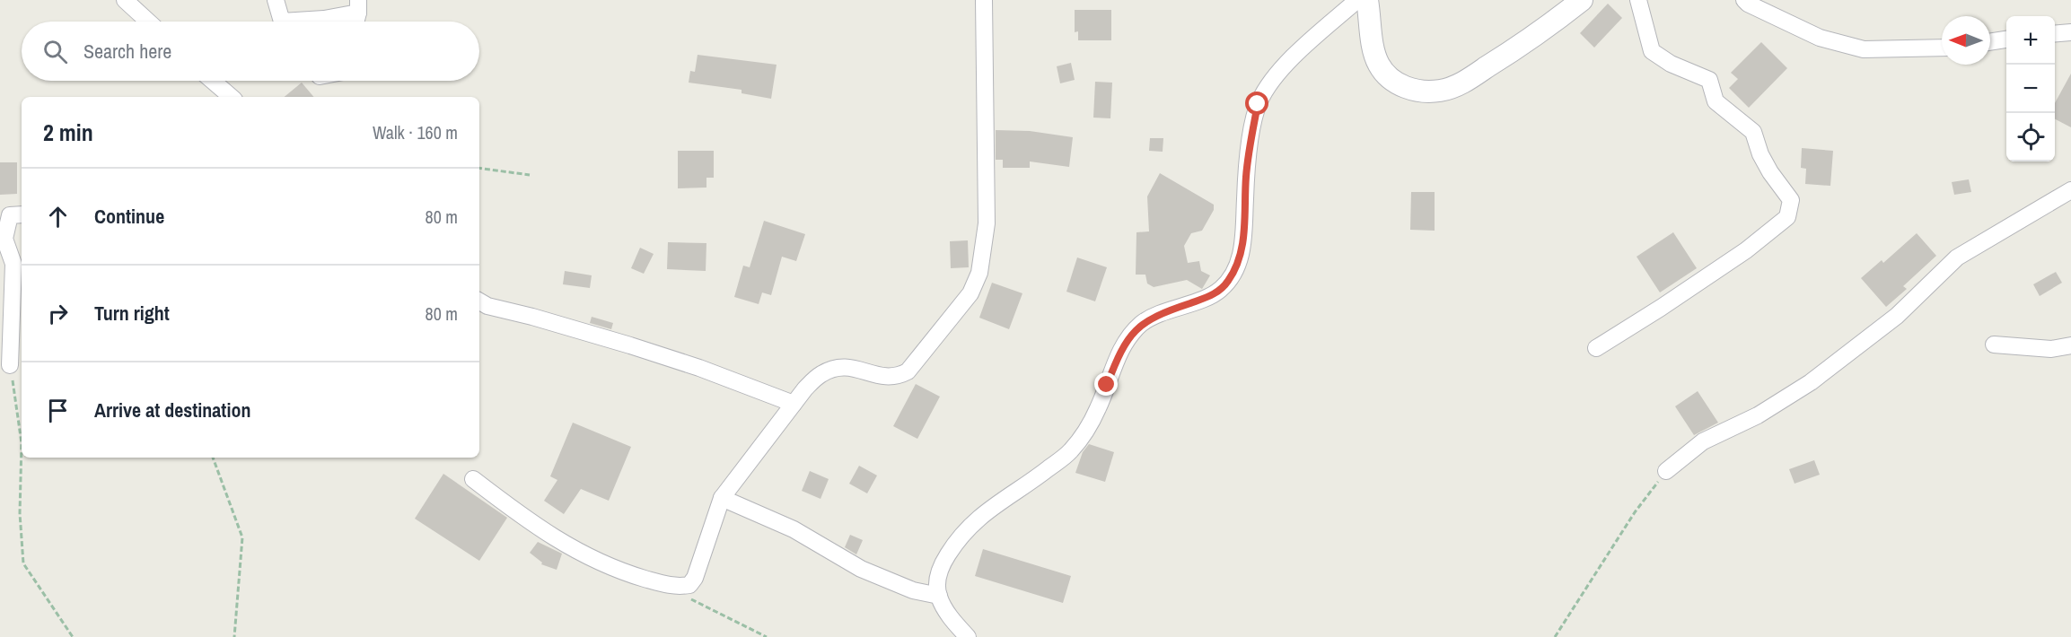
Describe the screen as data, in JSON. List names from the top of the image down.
{
  "north": "left",
  "page": {
    "map_buttons": ["+", "−"],
    "search": "Search here",
    "heading": ["2 min", "Walk · 160 m"],
    "list": [
      ["Continue", "80 m"],
      ["Turn right", "80 m"],
      "Arrive at destination"
    ]
  }
}
